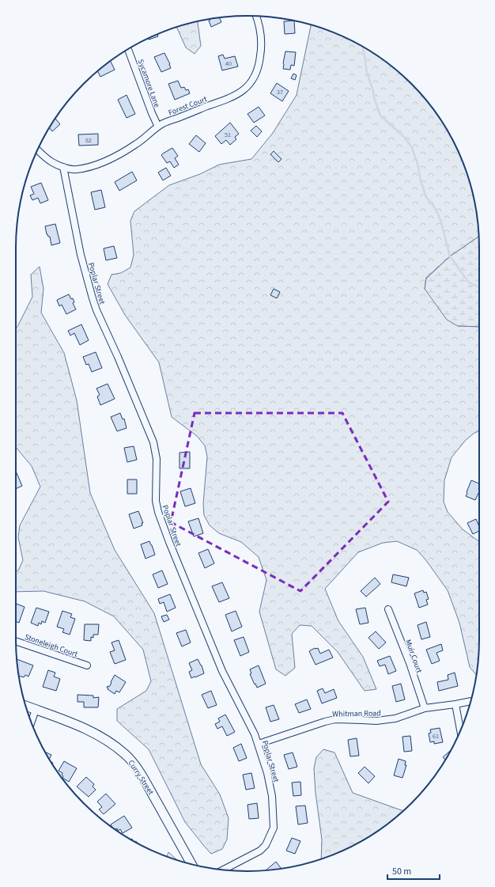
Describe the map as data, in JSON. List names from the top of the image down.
{
  "streets": {
    "street": [
      "Sycamore Lane",
      "Forest Court",
      "Poplar Street",
      "Stoneleigh Court",
      "Muir Court",
      "Whitman Road",
      "Curry Street"
    ]
  },
  "crossings": [
    ["Sycamore Lane", "Forest Court"],
    ["Forest Court", "Poplar Street"],
    ["Poplar Street", "Whitman Road"],
    ["Muir Court", "Whitman Road"]
  ],
  "house_numbers": [
    "40",
    "37",
    "51",
    "82",
    "61"
  ],
  "scale_bar": "50 m"
}
